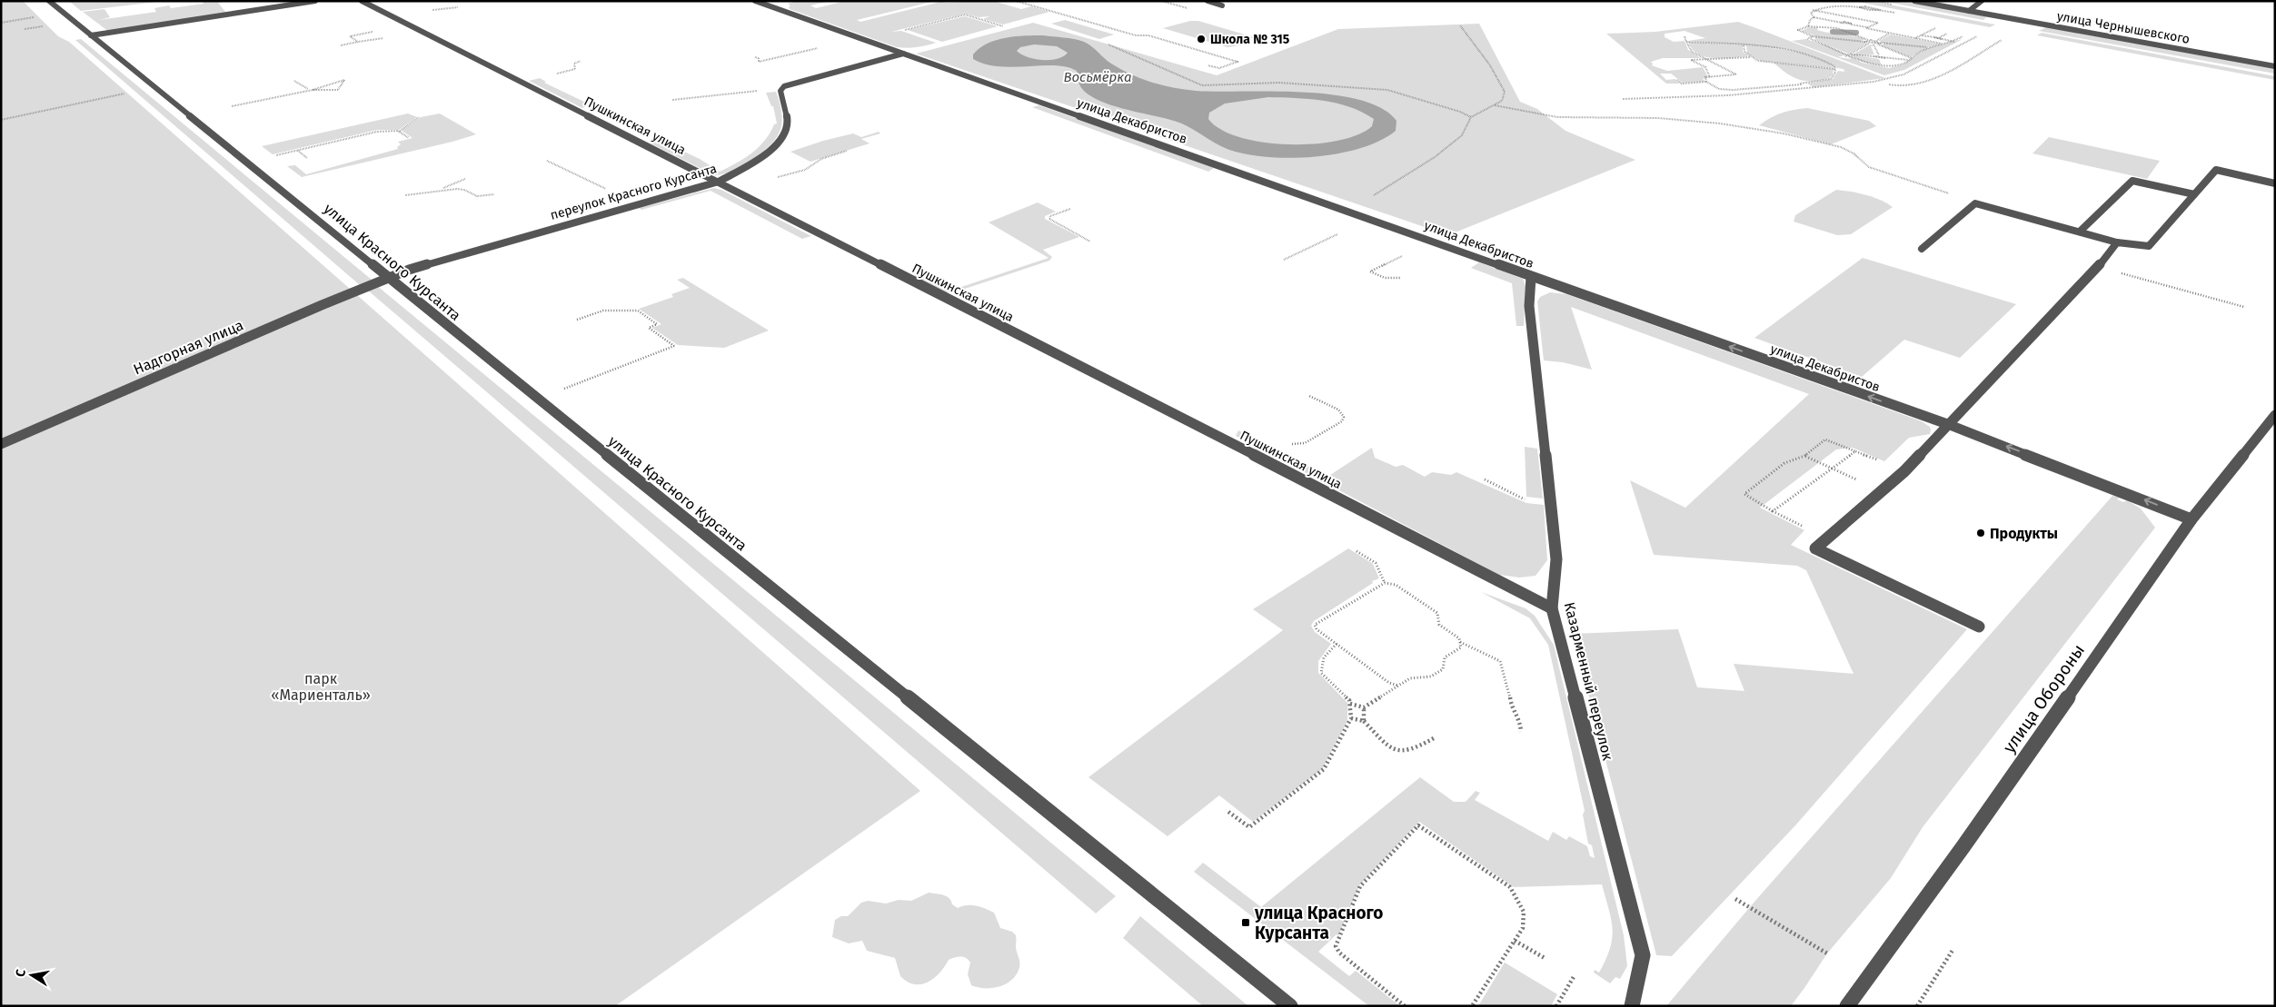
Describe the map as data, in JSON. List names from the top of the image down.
{
  "streets": {
    "street": [
      "улица Чернышевского",
      "улица Декабристов",
      "Пушкинская улица",
      "переулок Красного Курсанта",
      "улица Красного Курсанта",
      "Надгорная улица",
      "Казарменный переулок",
      "улица Обороны"
    ]
  },
  "crossings": [
    ["улица Декабристов", "Казарменный переулок"],
    ["улица Декабристов", "улица Обороны"],
    ["Пушкинская улица", "переулок Красного Курсанта"],
    ["Пушкинская улица", "Казарменный переулок"],
    ["переулок Красного Курсанта", "улица Красного Курсанта"],
    ["переулок Красного Курсанта", "Надгорная улица"],
    ["улица Красного Курсанта", "Надгорная улица"]
  ],
  "one_way": ["улица Декабристов"],
  "water": ["Восьмёрка"],
  "parks": ["парк «Мариенталь»"],
  "places": {
    "other": ["Школа № 315", "Продукты"],
    "transit": ["улица Красного Курсанта"]
  },
  "north": "left"
}
